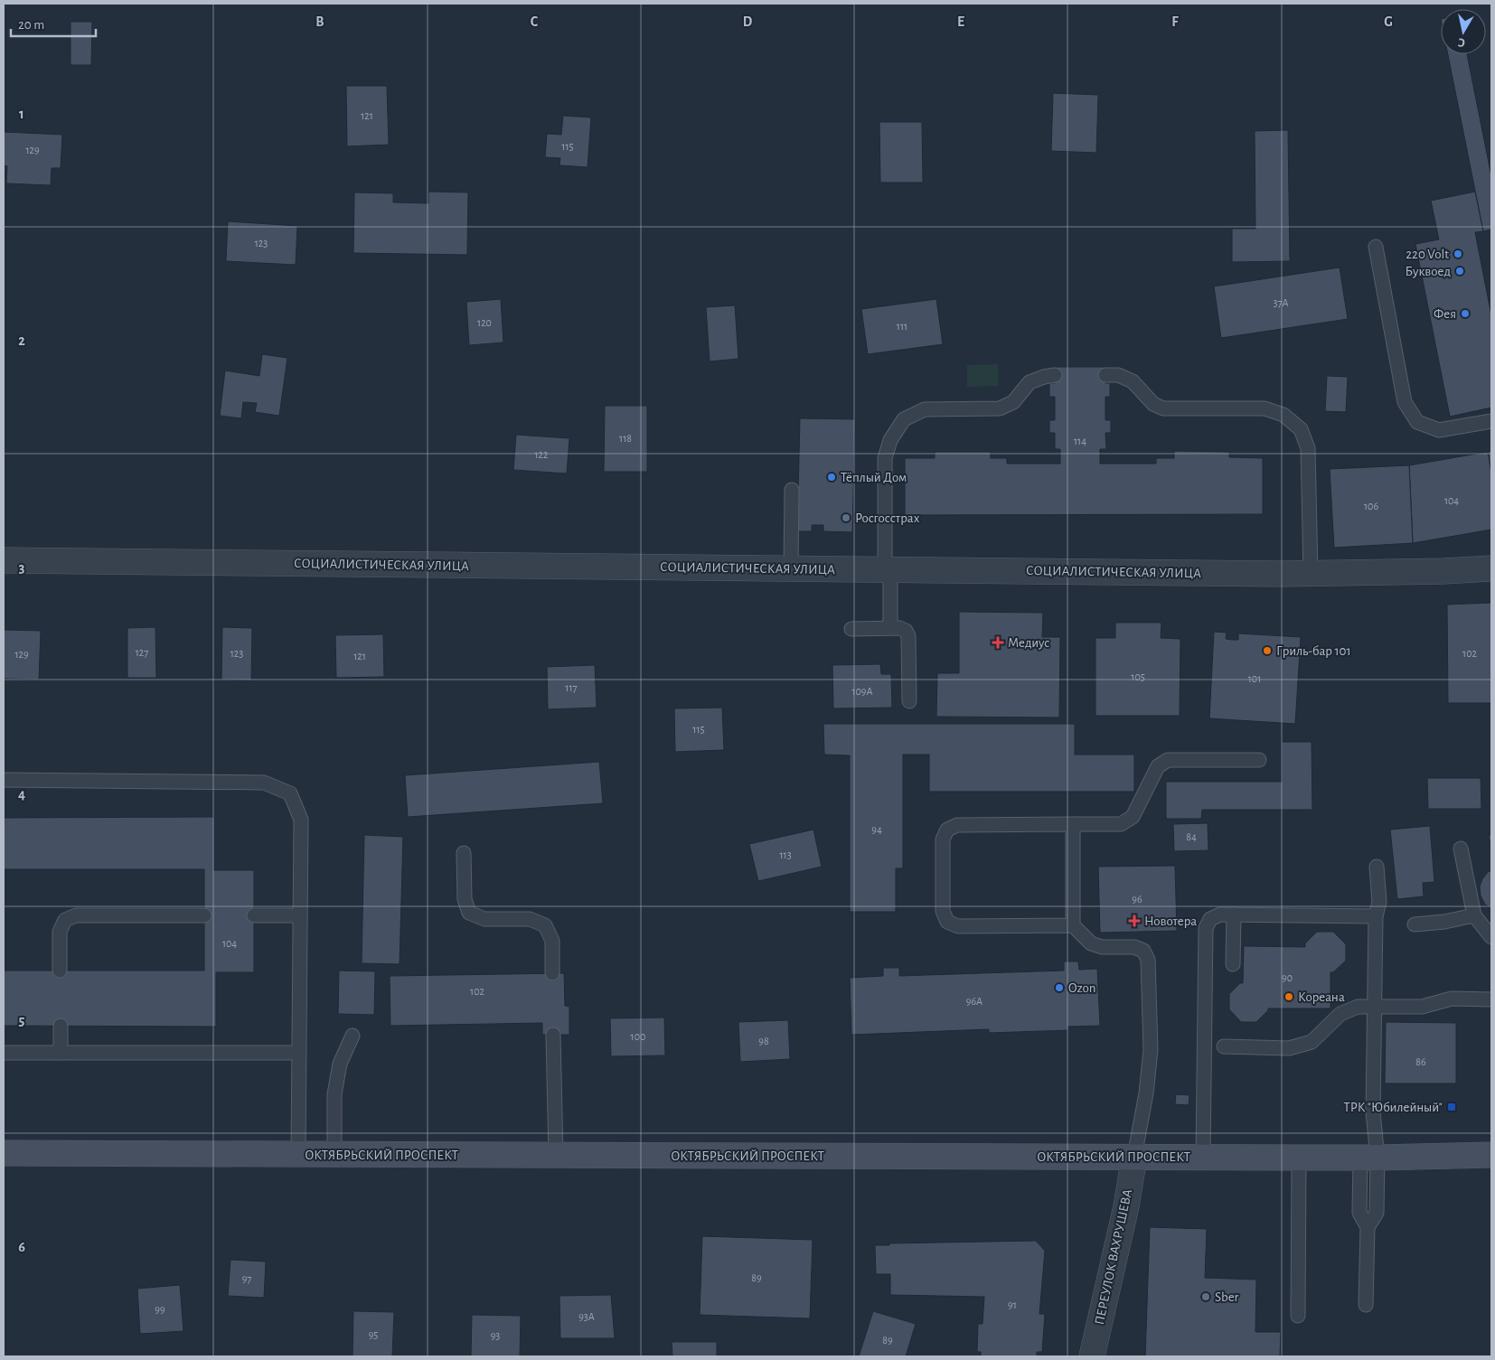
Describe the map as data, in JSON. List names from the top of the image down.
{
  "streets": {
    "street": ["СОЦИАЛИСТИЧЕСКАЯ УЛИЦА", "ОКТЯБРЬСКИЙ ПРОСПЕКТ", "ПЕРЕУЛОК ВАХРУШЕВА"]
  },
  "crossings": [
    ["ОКТЯБРЬСКИЙ ПРОСПЕКТ", "ПЕРЕУЛОК ВАХРУШЕВА"]
  ],
  "places": {
    "other": [
      "220 Volt",
      "Буквоед",
      "Фея",
      "Тёплый Дом",
      "Росгосстрах",
      "Гриль-бар 101",
      "Ozon",
      "Кореана",
      "Sber"
    ],
    "health": ["Медиус", "Новотера"],
    "transit": ["ТРК \"Юбилейный\""]
  },
  "house_numbers": [
    "121",
    "115",
    "129",
    "123",
    "37А",
    "120",
    "111",
    "118",
    "114",
    "122",
    "104",
    "106",
    "127",
    "123",
    "102",
    "129",
    "121",
    "105",
    "101",
    "117",
    "109А",
    "115",
    "94",
    "84",
    "113",
    "96",
    "104",
    "90",
    "102",
    "96А",
    "100",
    "98",
    "86",
    "89",
    "97",
    "91",
    "99",
    "93А",
    "95",
    "93",
    "89"
  ],
  "scale_bar": "20 m",
  "north": "bottom",
  "grid": {
    "columns": [
      "B",
      "C",
      "D",
      "E",
      "F",
      "G"
    ],
    "rows": [
      "1",
      "2",
      "3",
      "4",
      "5",
      "6"
    ]
  }
}
